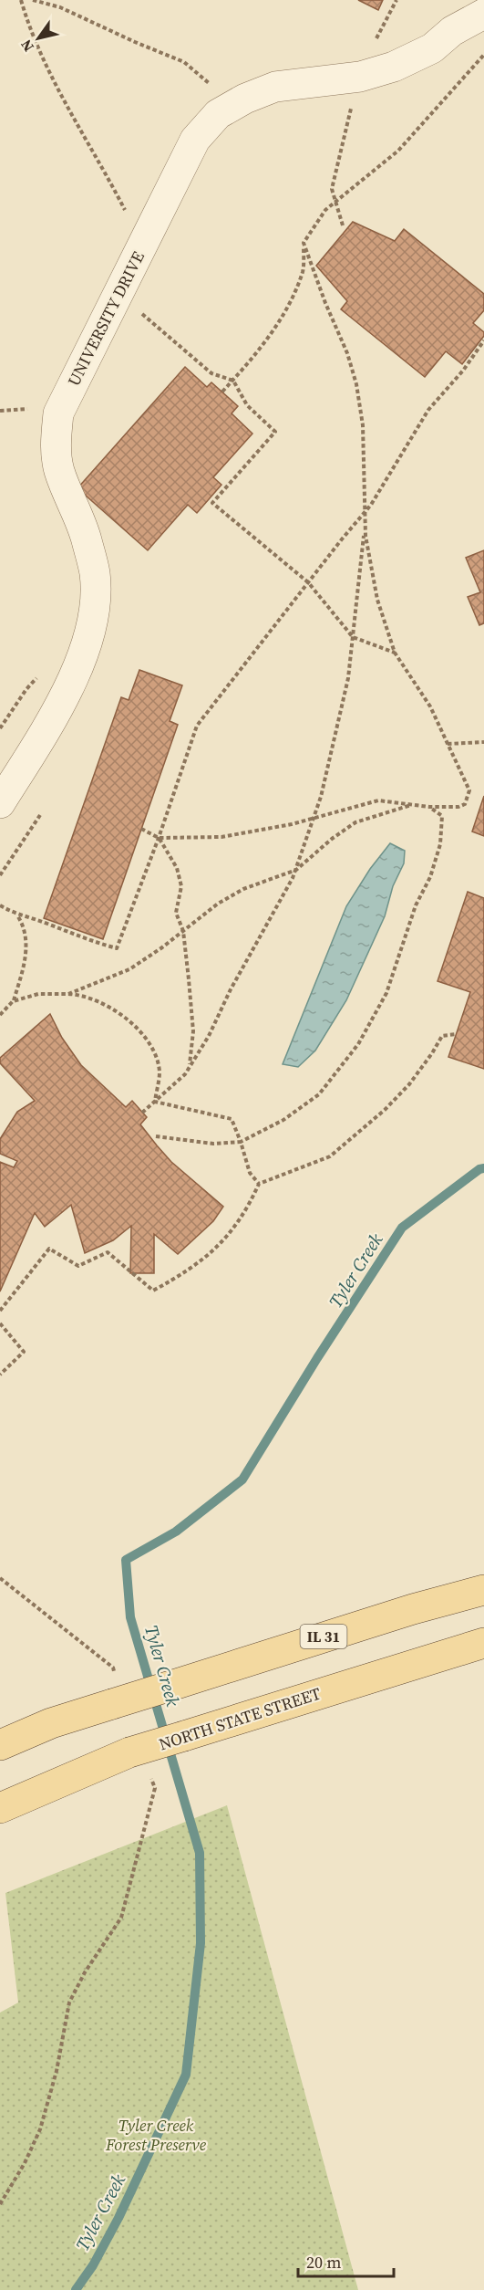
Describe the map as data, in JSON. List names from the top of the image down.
{
  "streets": {
    "main road": ["IL 31", "NORTH STATE STREET"],
    "lane": ["UNIVERSITY DRIVE"]
  },
  "water": ["Tyler Creek"],
  "parks": ["Tyler Creek Forest Preserve"],
  "scale_bar": "20 m",
  "north": "bottom left"
}
